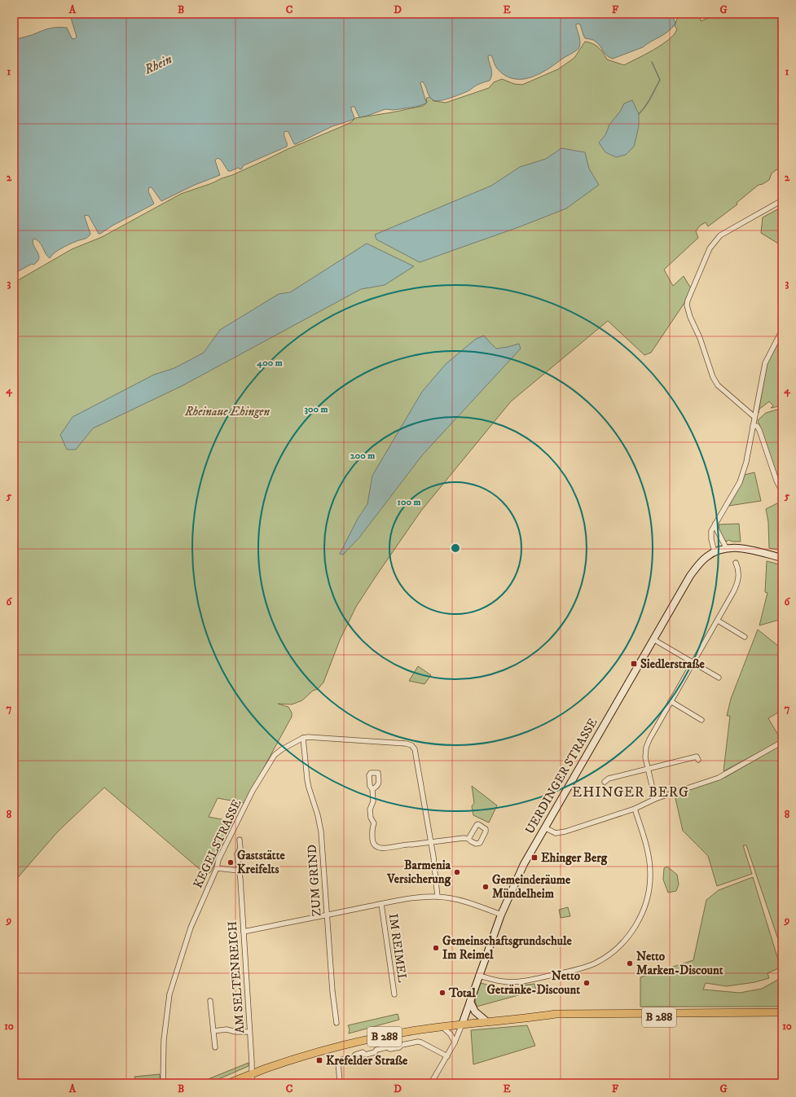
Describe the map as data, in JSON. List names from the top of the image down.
{
  "streets": {
    "main road": ["UERDINGER STRASSE", "B 288"],
    "street": [
      "KEGELSTRASSE",
      "ZUM GRIND",
      "IM REIMEL",
      "AM SELTENREICH"
    ]
  },
  "crossings": [
    ["UERDINGER STRASSE", "B 288"],
    ["KEGELSTRASSE", "ZUM GRIND"],
    ["AM SELTENREICH", "B 288"]
  ],
  "districts": ["EHINGER BERG"],
  "water": ["Rhein"],
  "parks": ["Rheinaue Ehingen"],
  "places": {
    "transit": ["Siedlerstraße", "Ehinger Berg", "Krefelder Straße"],
    "other": [
      "Gaststätte Kreifelts",
      "Barmenia Versicherung",
      "Gemeinderäume Mündelheim",
      "Gemeinschaftsgrundschule Im Reimel",
      "Netto Marken-Discount",
      "Netto Getränke-Discount",
      "Total"
    ]
  },
  "grid": {
    "columns": [
      "A",
      "B",
      "C",
      "D",
      "E",
      "F",
      "G"
    ],
    "rows": [
      "1",
      "2",
      "3",
      "4",
      "5",
      "6",
      "7",
      "8",
      "9",
      "10"
    ]
  },
  "rings": [
    "400 m",
    "300 m",
    "200 m",
    "100 m"
  ]
}
